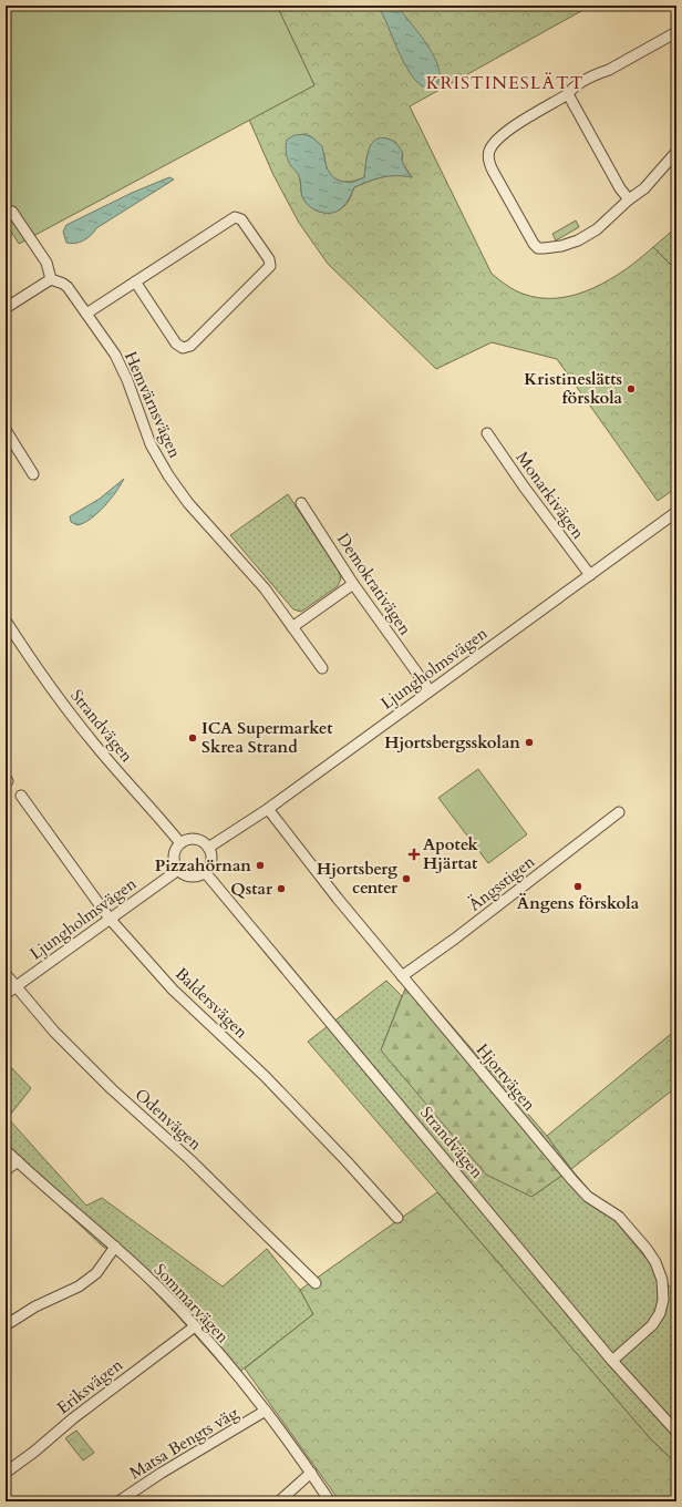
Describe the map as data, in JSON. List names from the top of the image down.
{
  "streets": {
    "street": [
      "Hemvärnsvägen",
      "Monarkivägen",
      "Demokrativägen",
      "Ljungholmsvägen",
      "Strandvägen",
      "Ängsstigen",
      "Baldersvägen",
      "Hjortvägen",
      "Odenvägen",
      "Sommarvägen",
      "Eriksvägen",
      "Matsa Bengts väg"
    ]
  },
  "crossings": [
    ["Monarkivägen", "Ljungholmsvägen"],
    ["Demokrativägen", "Ljungholmsvägen"],
    ["Ljungholmsvägen", "Strandvägen"],
    ["Ljungholmsvägen", "Baldersvägen"],
    ["Ljungholmsvägen", "Hjortvägen"],
    ["Ljungholmsvägen", "Odenvägen"],
    ["Strandvägen", "Hjortvägen"],
    ["Ängsstigen", "Hjortvägen"],
    ["Sommarvägen", "Eriksvägen"],
    ["Sommarvägen", "Matsa Bengts väg"]
  ],
  "districts": ["KRISTINESLÄTT"],
  "places": {
    "other": [
      "Kristineslätts förskola",
      "ICA Supermarket Skrea Strand",
      "Hjortsbergsskolan",
      "Pizzahörnan",
      "Hjortsberg center",
      "Ängens förskola",
      "Qstar"
    ],
    "health": ["Apotek Hjärtat"]
  }
}
